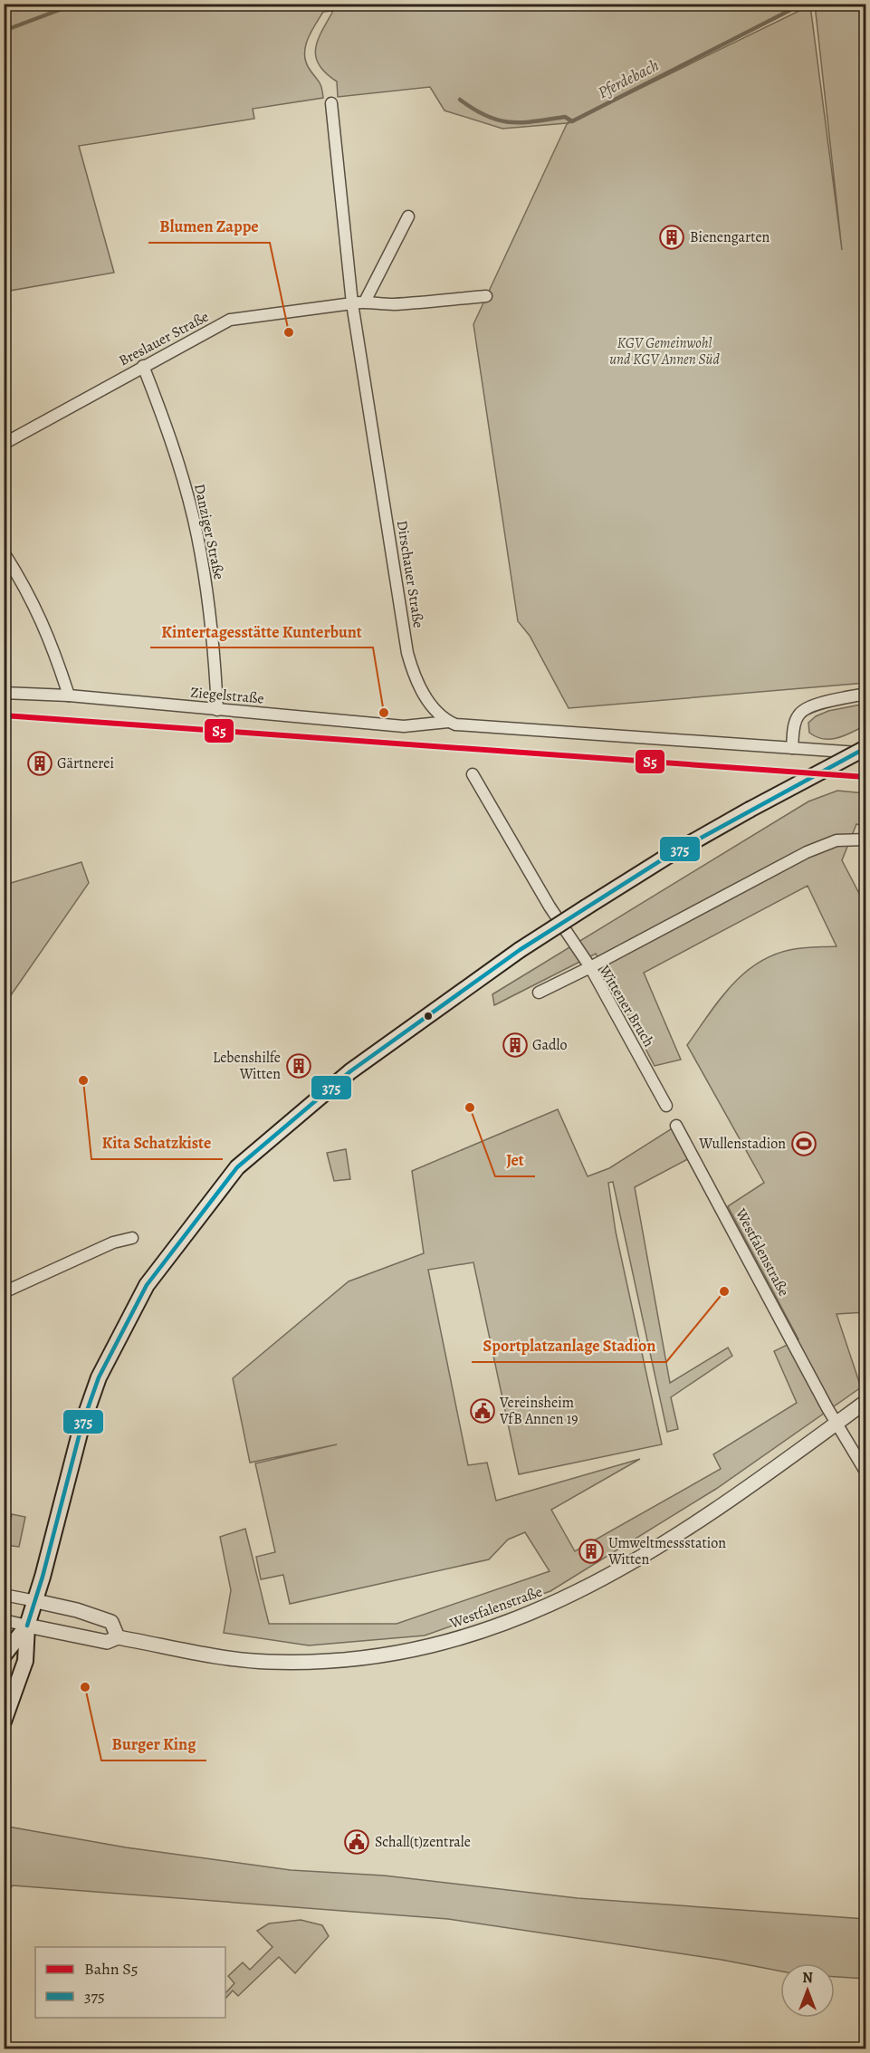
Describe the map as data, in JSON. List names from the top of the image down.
{
  "streets": {
    "street": [
      "Breslauer Straße",
      "Danziger Straße",
      "Dirschauer Straße",
      "Ziegelstraße",
      "Wittener Bruch",
      "Westfalenstraße"
    ]
  },
  "crossings": [
    ["Breslauer Straße", "Danziger Straße"],
    ["Breslauer Straße", "Dirschauer Straße"],
    ["Danziger Straße", "Ziegelstraße"],
    ["Dirschauer Straße", "Ziegelstraße"]
  ],
  "water": ["Pferdebach"],
  "parks": ["KGV Gemeinwohl und KGV Annen Süd"],
  "places": {
    "building": [
      "Bienengarten",
      "Gärtnerei",
      "Gadlo",
      "Lebenshilfe Witten",
      "Umweltmessstation Witten"
    ],
    "other": [
      "Blumen Zappe",
      "Kintertagesstätte Kunterbunt",
      "Kita Schatzkiste",
      "Jet",
      "Sportplatzanlage Stadion",
      "Burger King"
    ],
    "sports": ["Wullenstadion"],
    "public building": ["Vereinsheim VfB Annen 19", "Schall(t)zentrale"]
  },
  "lines": ["rail line S5", "transit line 375"],
  "legend": ["Bahn S5", "375"],
  "north": "top"
}
